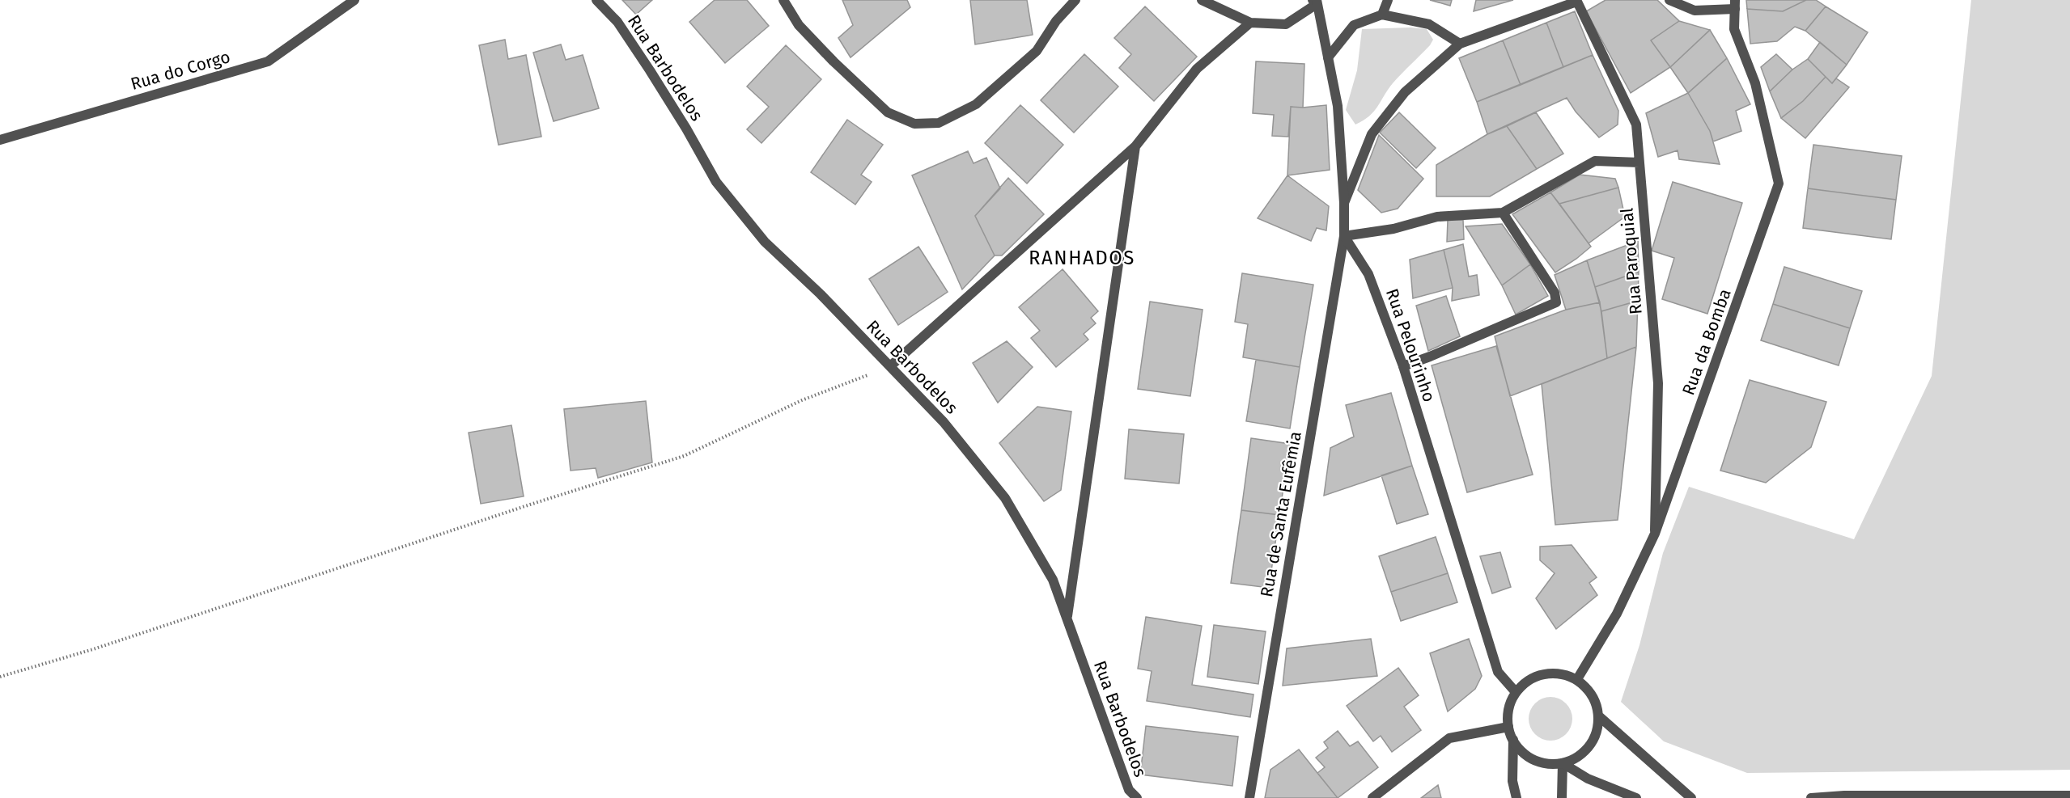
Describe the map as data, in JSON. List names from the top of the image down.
{
  "streets": {
    "street": [
      "Rua Barbodelos",
      "Rua do Corgo",
      "Rua Paroquial",
      "Rua da Bomba",
      "Rua Pelourinho",
      "Rua de Santa Eufêmia"
    ]
  },
  "crossings": [
    ["Rua Paroquial", "Rua da Bomba"],
    ["Rua da Bomba", "Rua Pelourinho"],
    ["Rua Pelourinho", "Rua de Santa Eufêmia"]
  ],
  "districts": ["RANHADOS"]
}
